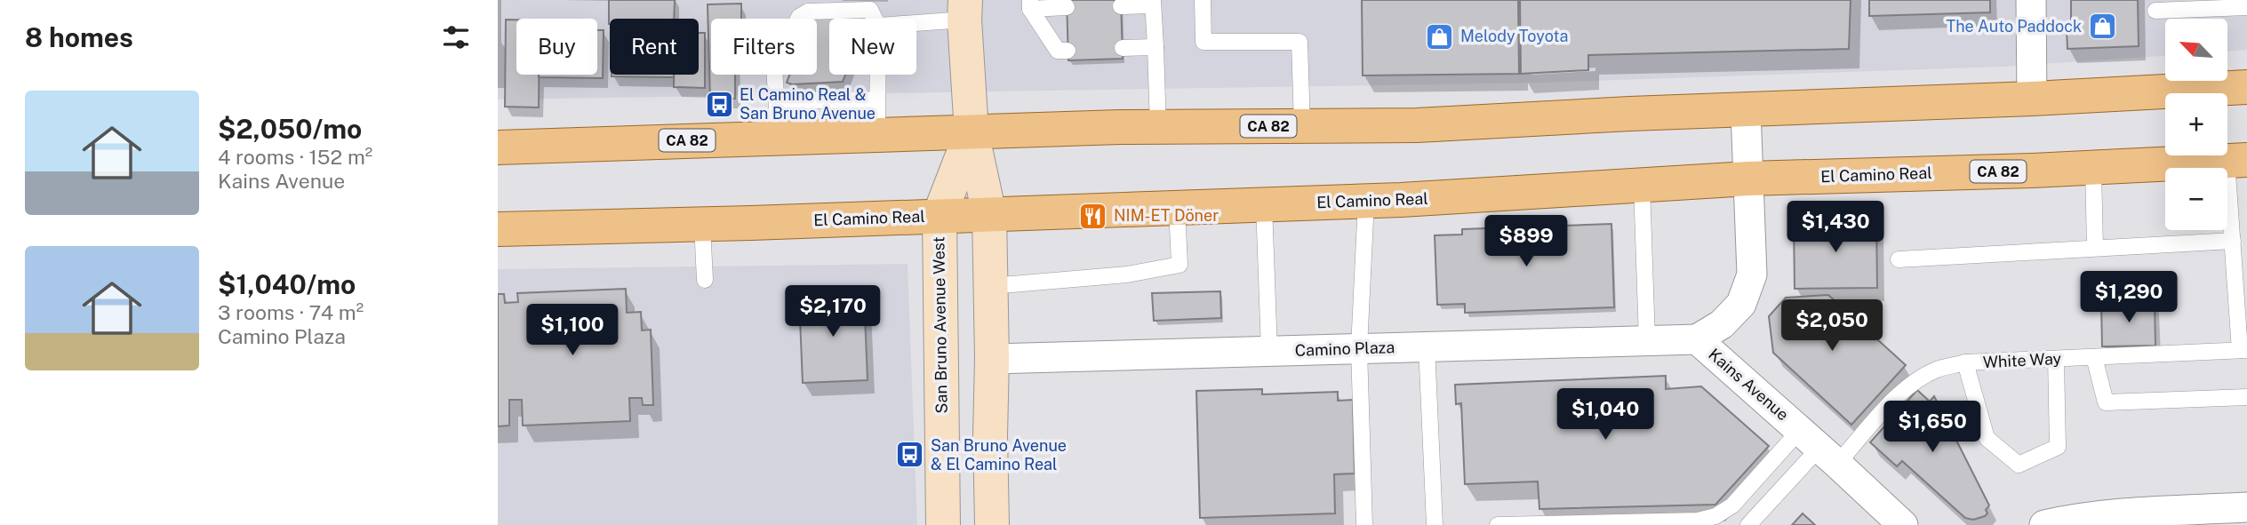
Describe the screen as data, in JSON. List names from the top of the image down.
{
  "streets": {
    "main road": ["CA 82", "El Camino Real", "San Bruno Avenue West"],
    "street": ["Camino Plaza", "Kains Avenue"],
    "lane": ["White Way"]
  },
  "crossings": [
    ["CA 82", "San Bruno Avenue West"],
    ["CA 82", "Kains Avenue"],
    ["El Camino Real", "San Bruno Avenue West"],
    ["El Camino Real", "Kains Avenue"],
    ["San Bruno Avenue West", "Camino Plaza"],
    ["Camino Plaza", "Kains Avenue"],
    ["White Way", "Kains Avenue"]
  ],
  "places": {
    "shop": ["The Auto Paddock", "Melody Toyota"],
    "bus stop": ["El Camino Real & San Bruno Avenue", "San Bruno Avenue & El Camino Real"],
    "restaurant": ["NIM-ET Döner"]
  },
  "north": "top left",
  "page": {
    "heading": "8 homes",
    "map_buttons": ["+", "−"],
    "chip": [
      "Buy",
      "Rent",
      "Filters",
      "New"
    ],
    "list": [
      {
        "name": "$2,050/mo",
        "note": "4 rooms · 152 m² · Kains Avenue"
      },
      {
        "name": "$1,040/mo",
        "note": "3 rooms · 74 m² · Camino Plaza"
      }
    ],
    "price": [
      "$1,430",
      "$899",
      "$1,290",
      "$2,170",
      "$2,050",
      "$1,100",
      "$1,040",
      "$1,650"
    ]
  }
}
